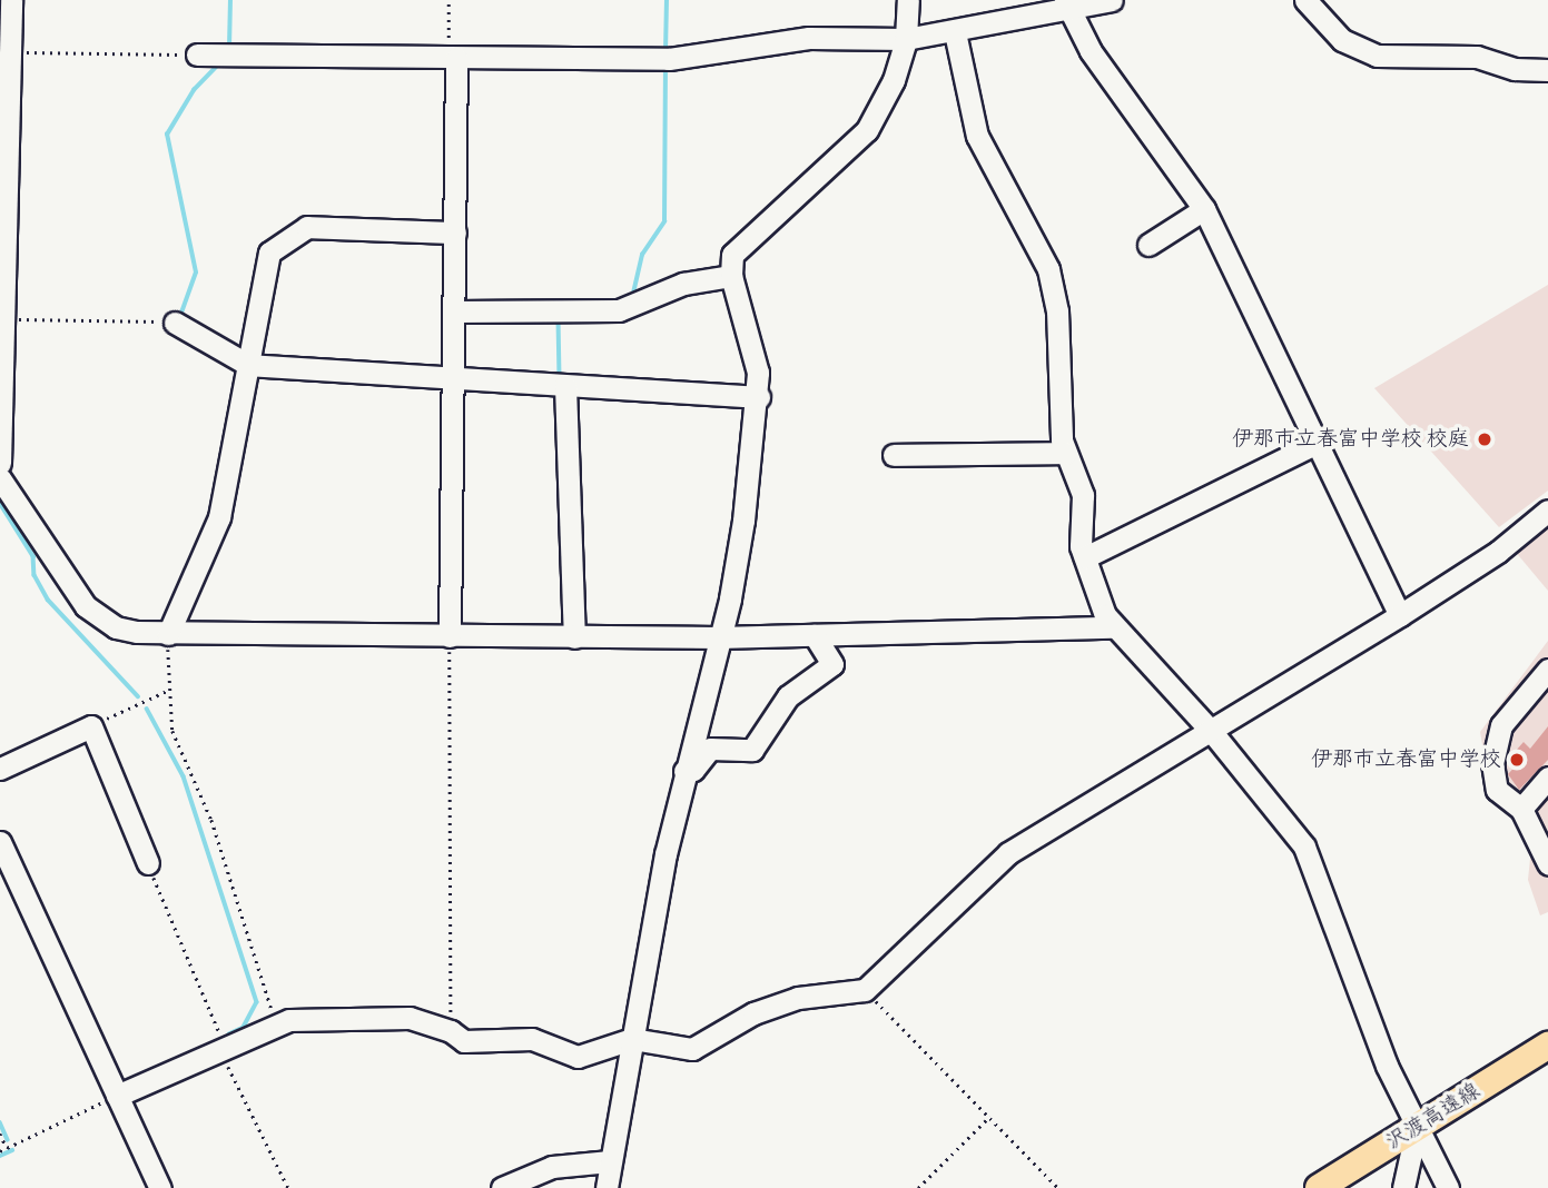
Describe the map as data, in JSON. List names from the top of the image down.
{
  "streets": {
    "main road": ["沢渡高遠線"]
  },
  "places": ["伊那市立春富中学校 校庭", "伊那市立春富中学校"]
}
